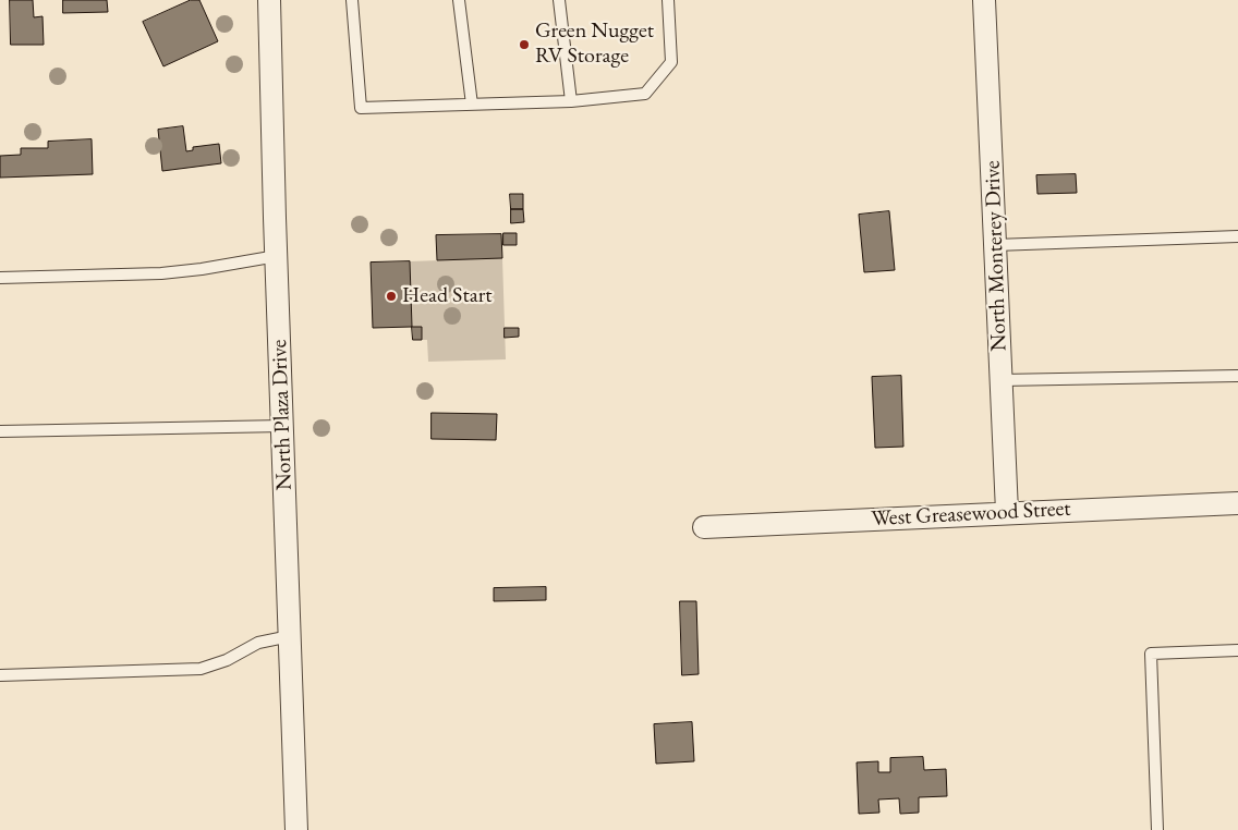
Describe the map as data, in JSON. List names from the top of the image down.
{
  "streets": {
    "street": ["North Monterey Drive", "North Plaza Drive", "West Greasewood Street"]
  },
  "crossings": [
    ["North Monterey Drive", "West Greasewood Street"]
  ],
  "places": ["Green Nugget RV Storage", "Head Start"]
}
